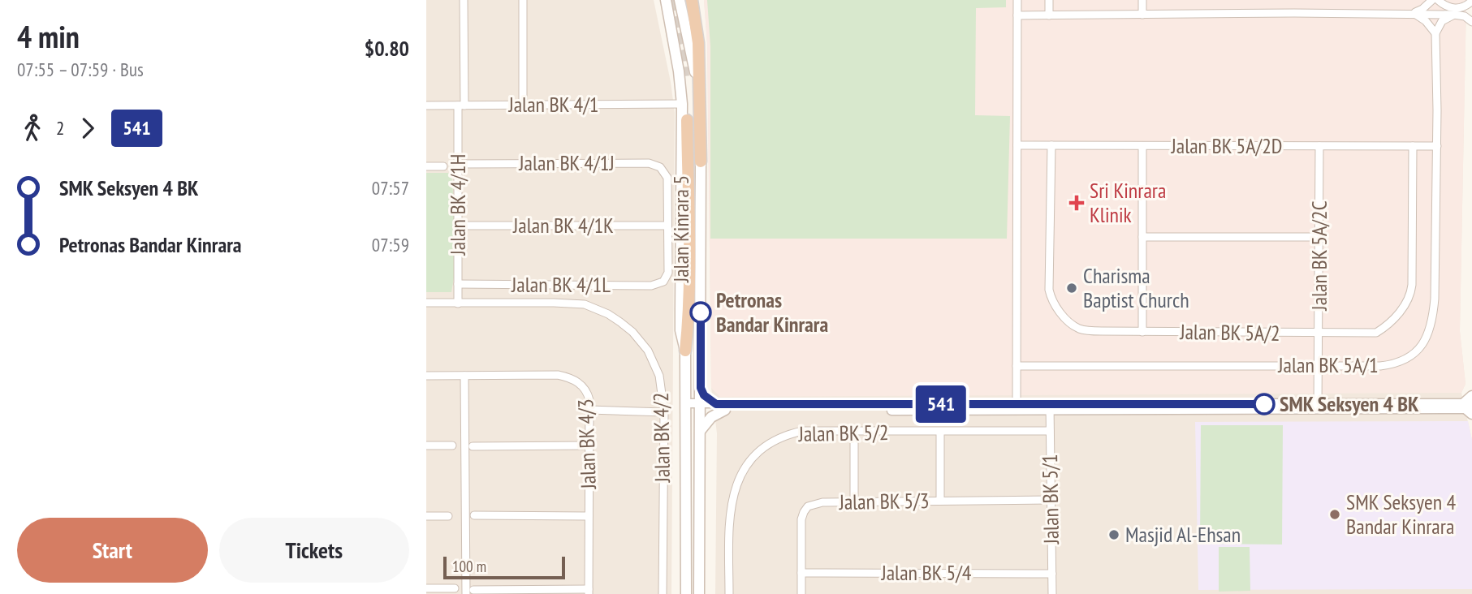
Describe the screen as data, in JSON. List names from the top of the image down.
{
  "streets": {
    "main road": ["Jalan Kinrara 5"],
    "street": [
      "Jalan BK 4/1",
      "Jalan BK 5A/2D",
      "Jalan BK 4/1J",
      "Jalan BK 4/1H",
      "Jalan BK 4/1K",
      "Jalan BK 5A/2C",
      "Jalan BK 4/1L",
      "Jalan BK 5A/2",
      "Jalan BK 5A/1",
      "Jalan BK 5/2",
      "Jalan BK 4/2",
      "Jalan BK 4/3",
      "Jalan BK 5/1",
      "Jalan BK 5/3",
      "Jalan BK 5/4"
    ]
  },
  "crossings": [
    ["Jalan BK 4/1", "Jalan BK 4/1H"],
    ["Jalan BK 4/1", "Jalan Kinrara 5"],
    ["Jalan BK 5A/2D", "Jalan BK 5A/2C"],
    ["Jalan BK 5A/2D", "Jalan BK 5A/2"],
    ["Jalan BK 5A/2D", "Jalan BK 5A/1"],
    ["Jalan BK 4/1J", "Jalan BK 4/1H"],
    ["Jalan BK 4/1J", "Jalan BK 4/1K"],
    ["Jalan BK 4/1J", "Jalan BK 4/1L"],
    ["Jalan BK 4/1H", "Jalan BK 4/1K"],
    ["Jalan BK 4/1H", "Jalan BK 4/1L"],
    ["Jalan BK 4/1H", "Jalan BK 4/2"],
    ["Jalan BK 4/1K", "Jalan BK 4/1L"],
    ["Jalan BK 5A/2C", "Jalan BK 5A/2"],
    ["Jalan BK 5A/2C", "Jalan BK 5A/1"],
    ["Jalan BK 5/2", "Jalan BK 5/1"],
    ["Jalan BK 5/1", "Jalan BK 5/3"],
    ["Jalan BK 5/1", "Jalan BK 5/4"],
    ["Jalan BK 5/3", "Jalan BK 5/4"]
  ],
  "places": {
    "health": ["Sri Kinrara Klinik"],
    "other": [
      "Charisma Baptist Church",
      "Petronas Bandar Kinrara",
      "SMK Seksyen 4 BK",
      "SMK Seksyen 4 Bandar Kinrara",
      "Masjid Al-Ehsan"
    ]
  },
  "lines": ["bus line 541"],
  "scale_bar": "100 m",
  "page": {
    "heading": ["4 min", "07:55 – 07:59 · Bus", "$0.80"],
    "on_map": "541",
    "legs": ["2", "541"],
    "list": [
      {
        "name": "SMK Seksyen 4 BK",
        "value": "07:57"
      },
      {
        "name": "Petronas Bandar Kinrara",
        "value": "07:59"
      }
    ],
    "buttons": ["Start", "Tickets"],
    "scale": "100 m"
  }
}
